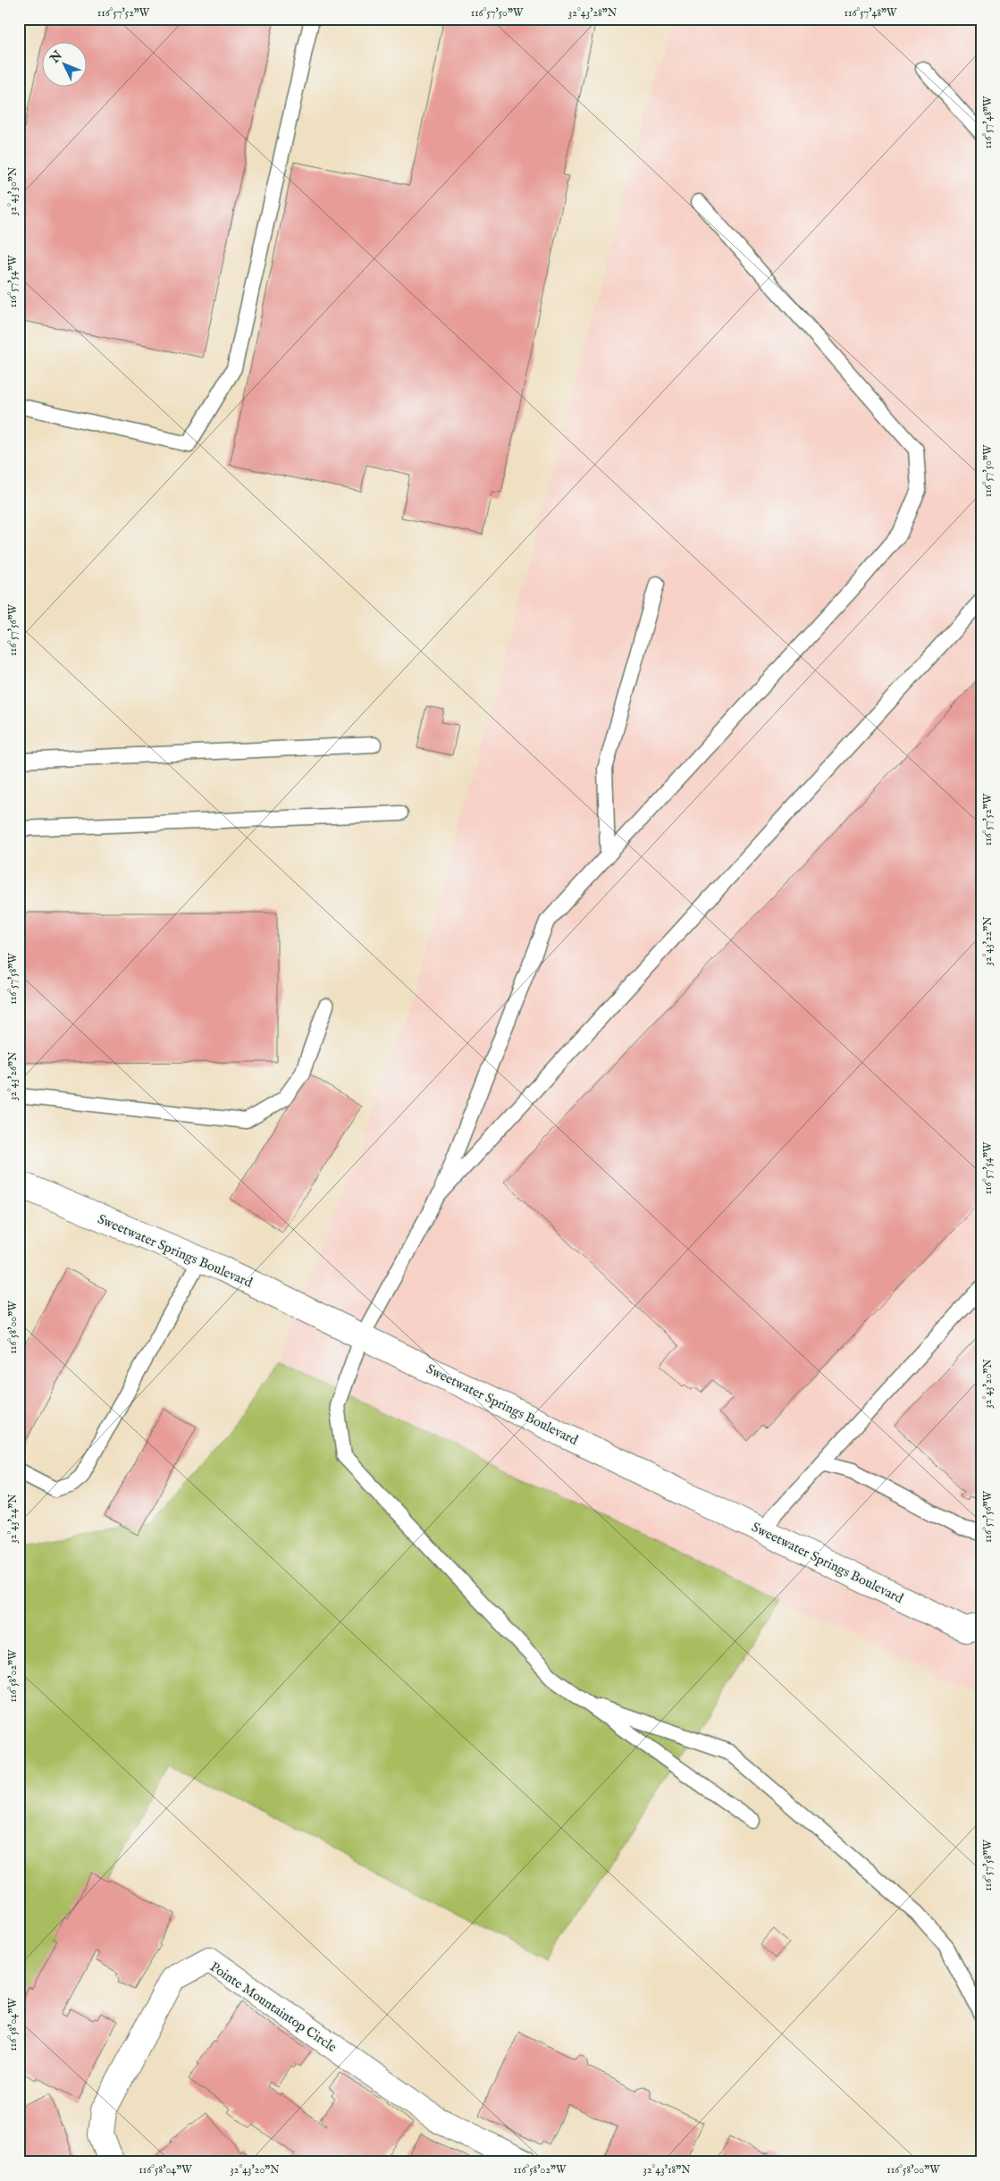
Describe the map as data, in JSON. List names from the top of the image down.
{
  "streets": {
    "street": ["Sweetwater Springs Boulevard", "Pointe Mountaintop Circle"]
  },
  "north": "top left",
  "coordinates": [
    "116°57'52\"W",
    "116°57'50\"W",
    "32°43'28\"N",
    "116°57'48\"W",
    "32°43'30\"N",
    "116°57'54\"W",
    "116°57'56\"W",
    "32°43'22\"N",
    "116°57'58\"W",
    "32°43'26\"N",
    "116°58'00\"W",
    "32°43'20\"N",
    "32°43'24\"N",
    "116°58'02\"W",
    "116°58'04\"W",
    "32°43'18\"N"
  ]
}
